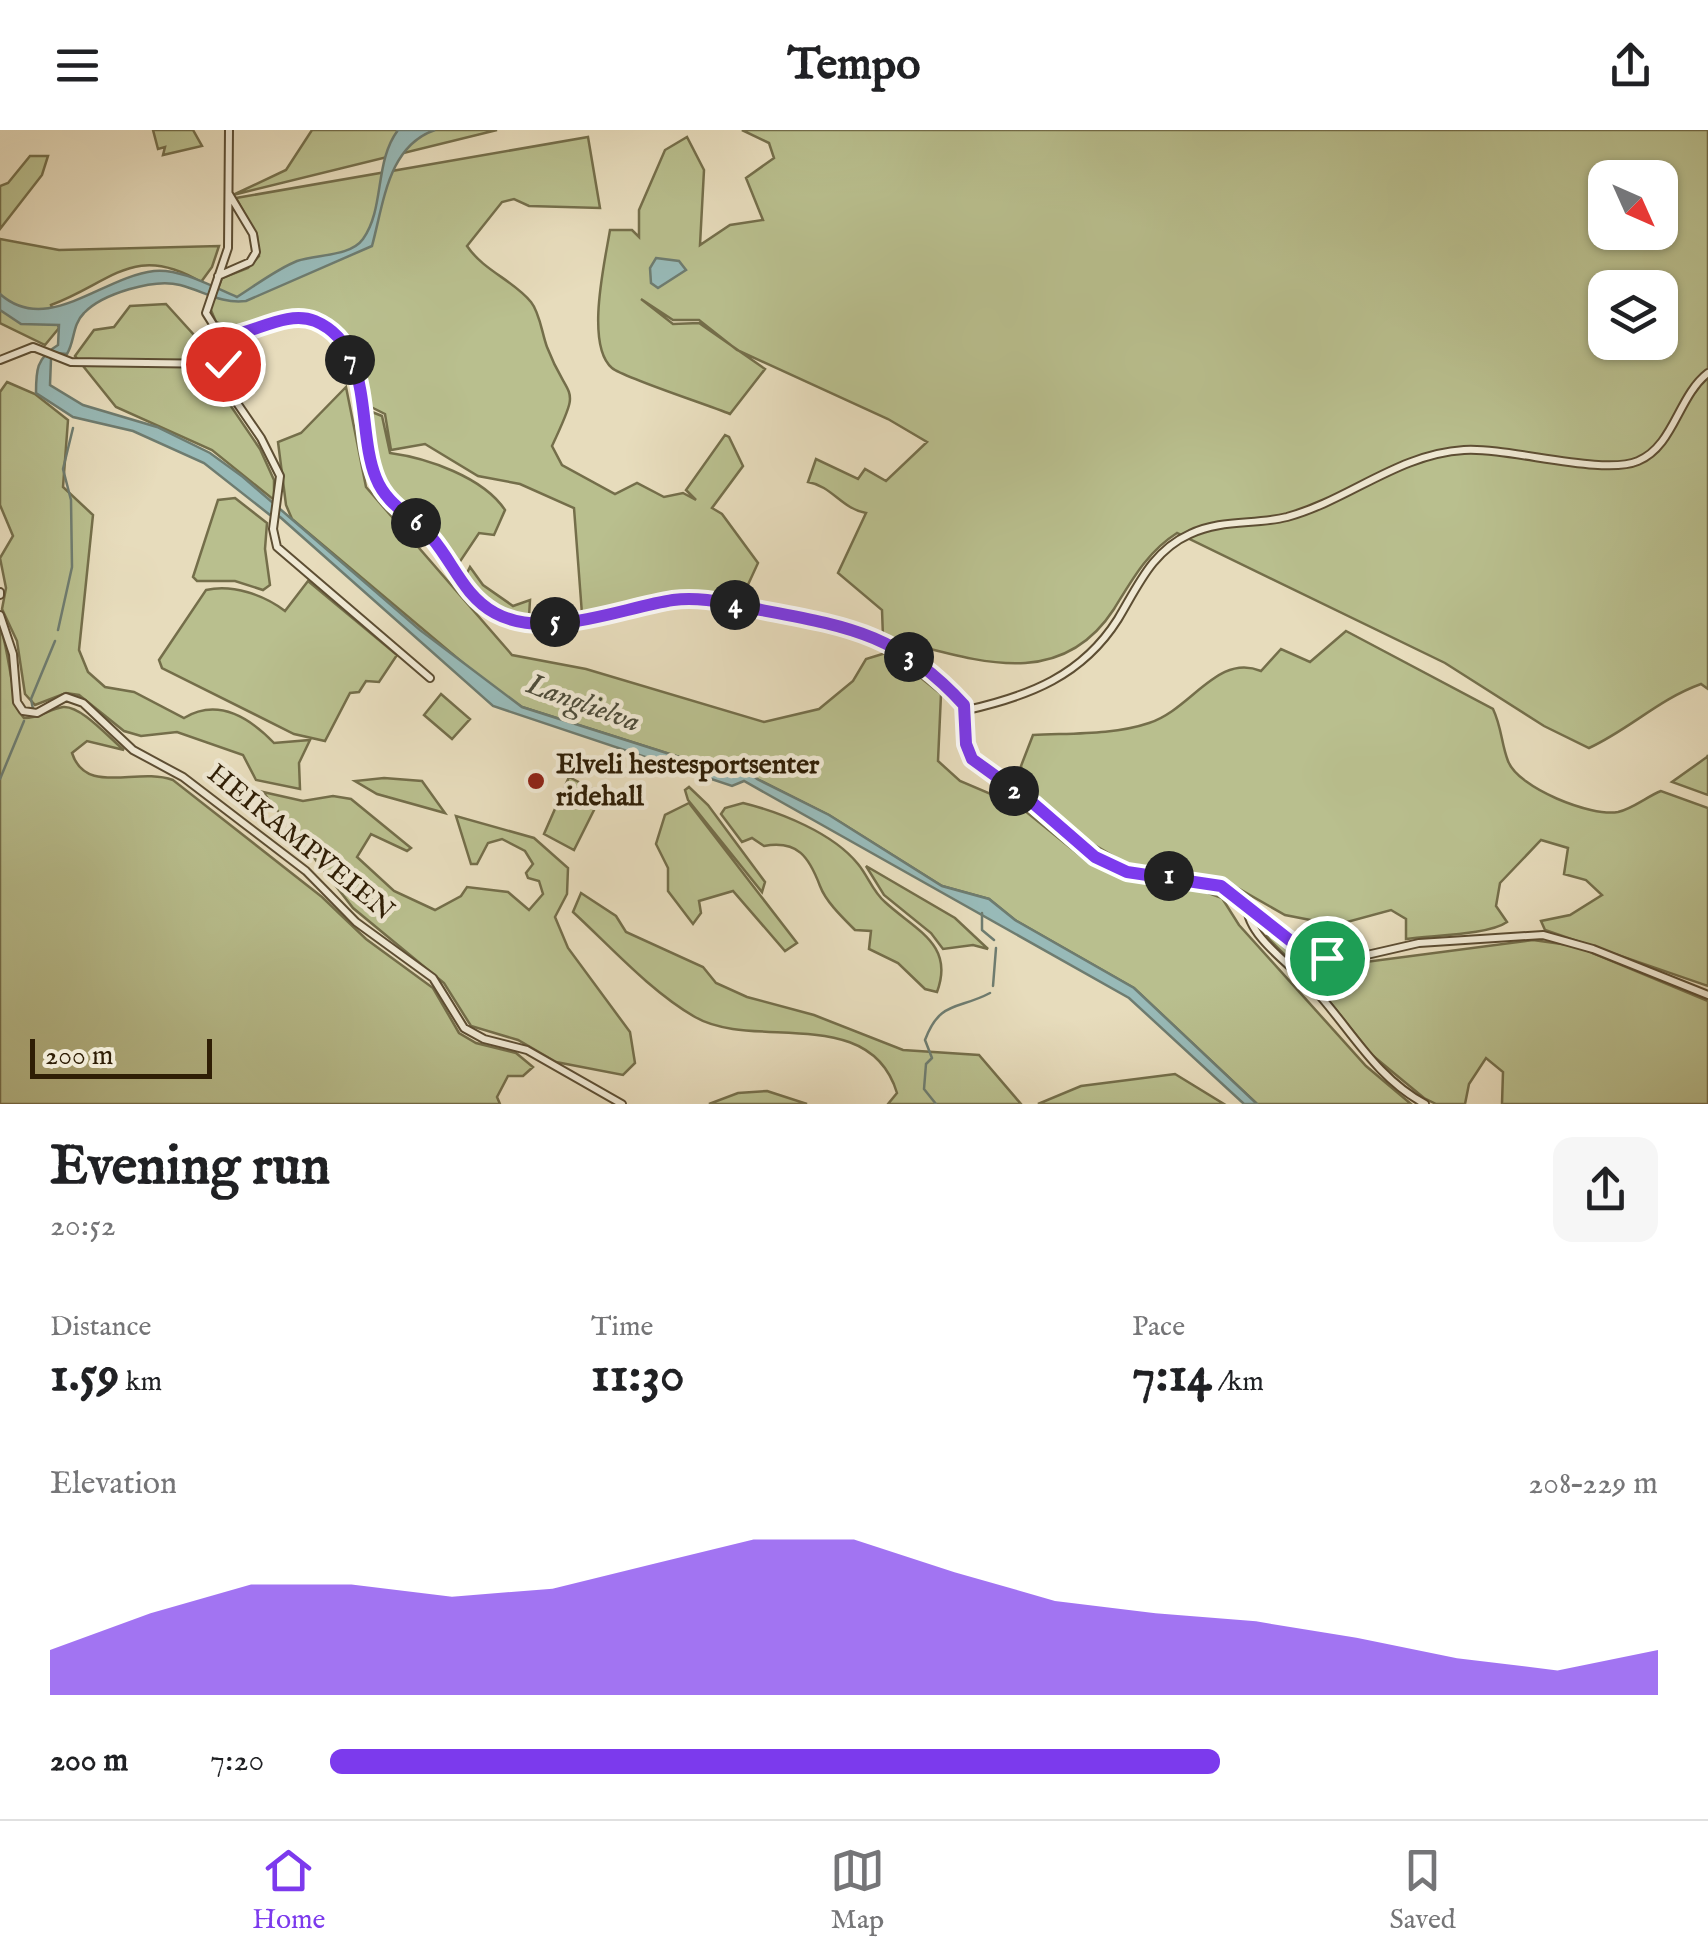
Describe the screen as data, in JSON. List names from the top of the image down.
{
  "streets": {
    "street": ["HEIKAMPVEIEN"]
  },
  "water": ["Langlielva"],
  "places": ["Elveli hestesportsenter ridehall"],
  "scale_bar": "200 m",
  "north": "bottom right",
  "page": {
    "header": "Tempo",
    "pins": [
      "7",
      "6",
      "4",
      "5",
      "3",
      "2",
      "1"
    ],
    "scale": "200 m",
    "heading": ["Evening run", "20:52"],
    "stats": [
      ["Distance", "1.59 km"],
      ["Time", "11:30"],
      ["Pace", "7:14 /km"]
    ],
    "chart": ["Elevation", "208–229 m"],
    "list": [
      {
        "name": "200 m",
        "note": "7:20"
      }
    ],
    "tabs": ["Home", "Map", "Saved"]
  }
}
